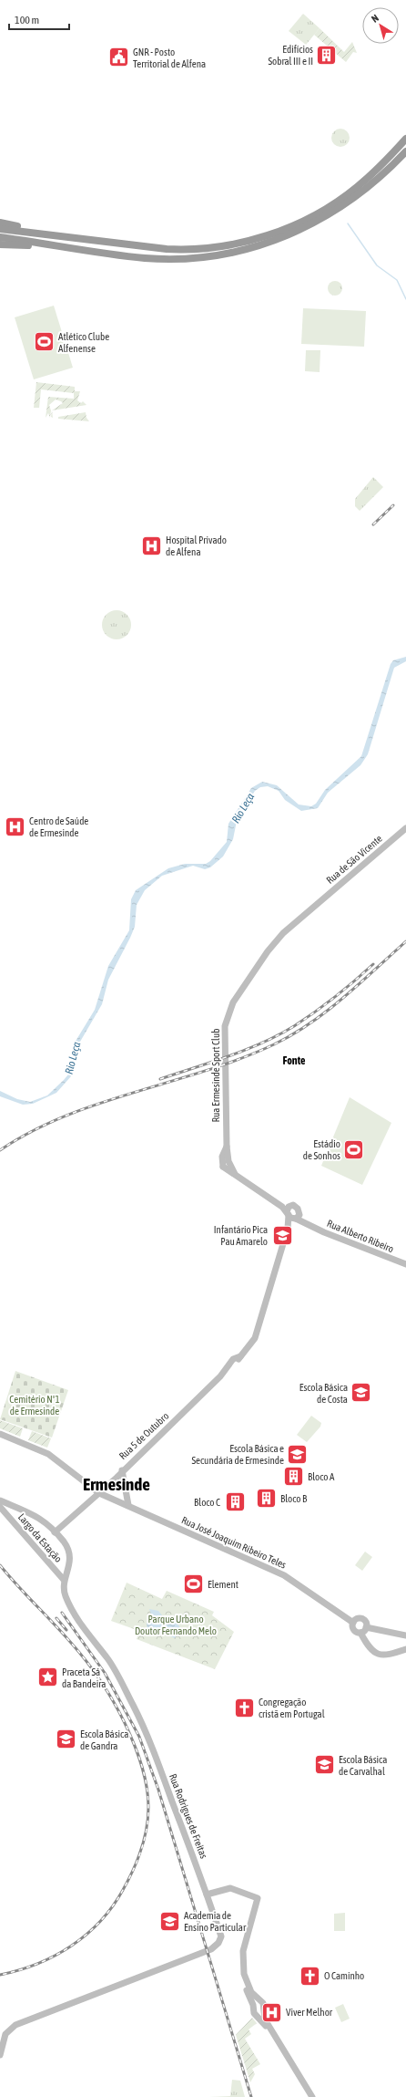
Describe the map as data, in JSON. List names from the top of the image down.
{
  "streets": {
    "main road": [
      "Rua de São Vicente",
      "Rua Ermesinde Sport Club",
      "Rua Alberto Ribeiro",
      "Rua 5 de Outubro",
      "Largo da Estação",
      "Rua José Joaquim Ribeiro Teles",
      "Rua Rodrigues de Freitas"
    ]
  },
  "crossings": [
    ["Rua de São Vicente", "Rua Ermesinde Sport Club"],
    ["Rua Alberto Ribeiro", "Rua 5 de Outubro"],
    ["Rua 5 de Outubro", "Rua José Joaquim Ribeiro Teles"],
    ["Rua 5 de Outubro", "Rua Rodrigues de Freitas"],
    ["Largo da Estação", "Rua Rodrigues de Freitas"]
  ],
  "districts": ["Fonte", "Ermesinde"],
  "water": ["Rio Leça"],
  "parks": ["Cemitério Nº1 de Ermesinde", "Parque Urbano Doutor Fernando Melo"],
  "places": {
    "building": [
      "Edifícios Sobral III e II",
      "Bloco A",
      "Bloco B",
      "Bloco C"
    ],
    "public building": ["GNR - Posto Territorial de Alfena"],
    "sports": ["Atlético Clube Alfenense", "Estádio de Sonhos", "Element"],
    "hospital": ["Hospital Privado de Alfena", "Centro de Saúde de Ermesinde", "Viver Melhor"],
    "school or university": [
      "Infantário Pica Pau Amarelo",
      "Escola Básica de Costa",
      "Escola Básica e Secundária de Ermesinde",
      "Escola Básica de Gandra",
      "Escola Básica de Carvalhal",
      "Academia de Ensino Particular"
    ],
    "place": ["Praceta Sá da Bandeira"],
    "church": ["Congregação cristã em Portugal", "O Caminho"]
  },
  "scale_bar": "100 m",
  "north": "top left"
}
